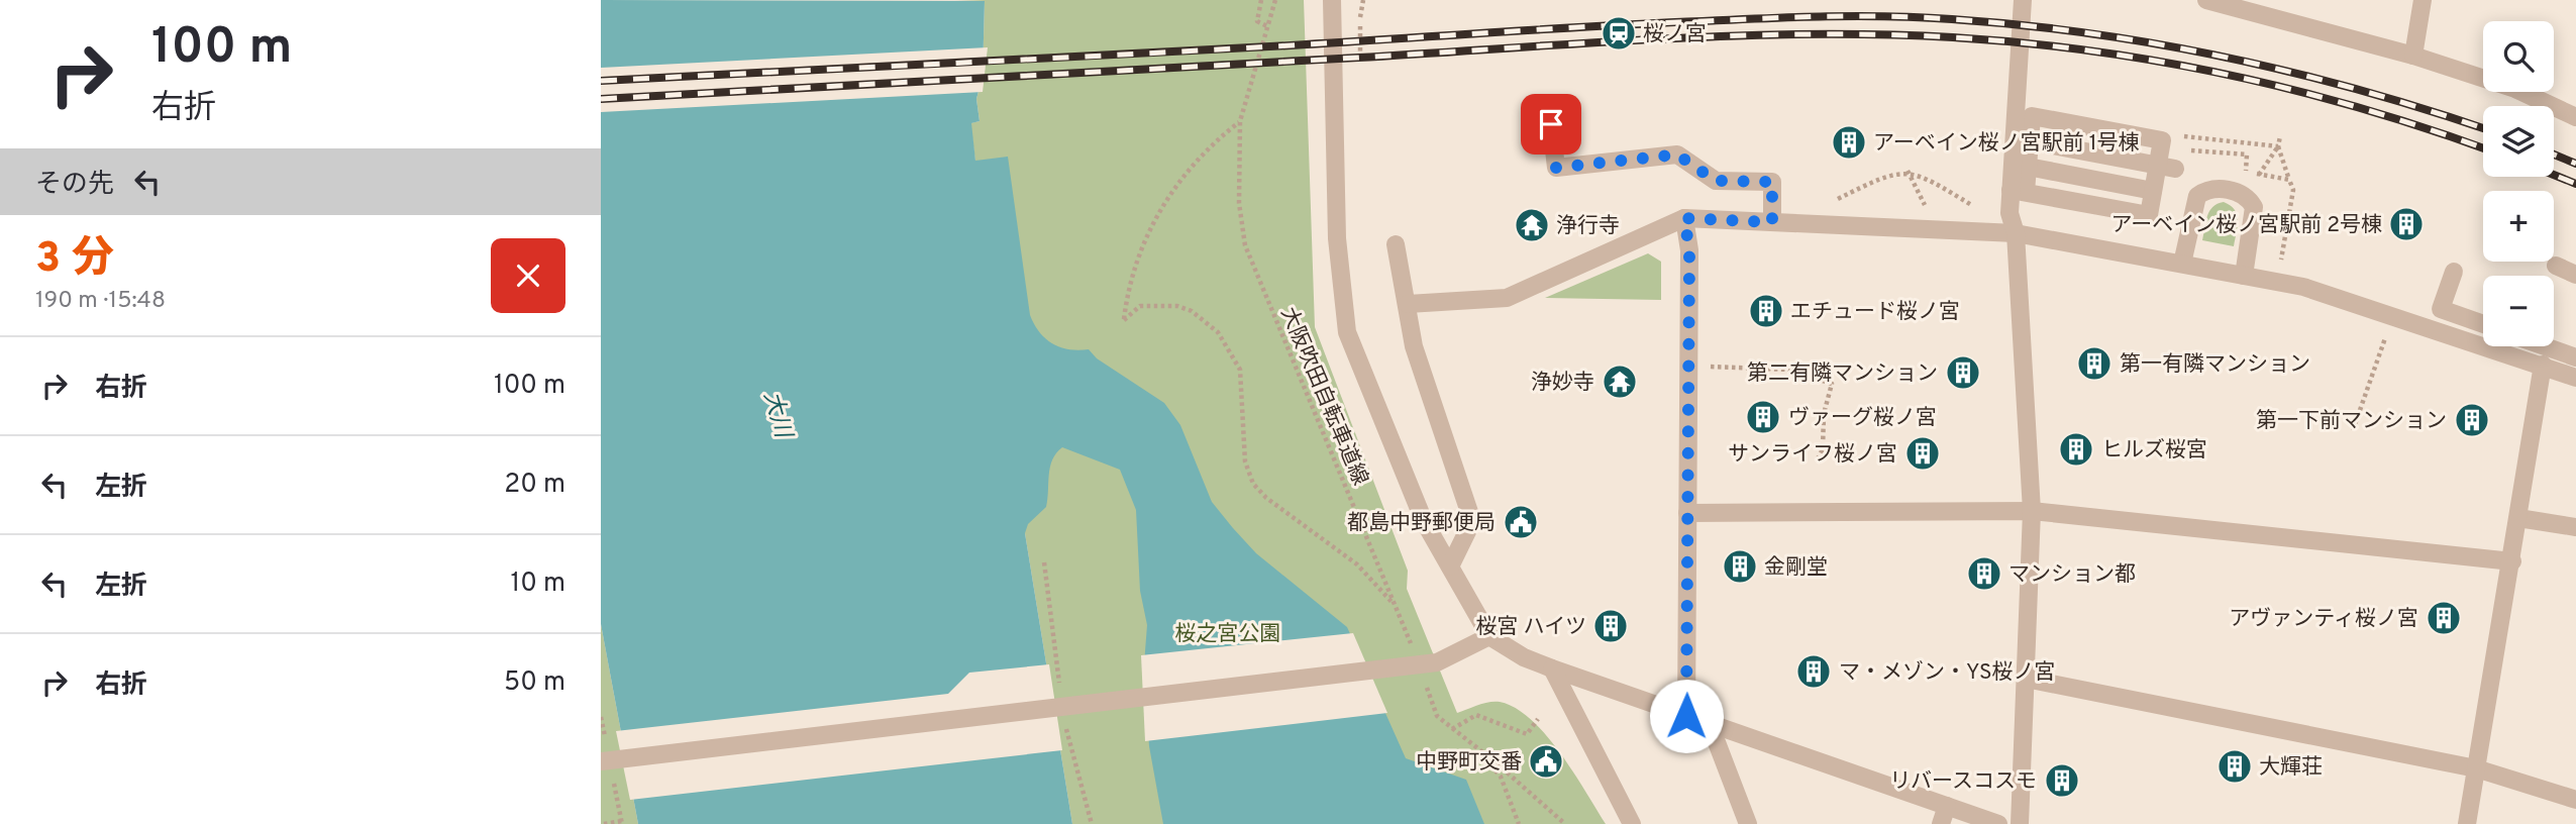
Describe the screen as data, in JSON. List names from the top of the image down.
{
  "streets": {
    "path": ["大阪吹田自転車道線"]
  },
  "water": ["大川"],
  "parks": ["桜之宮公園"],
  "places": {
    "station": ["桜ノ宮"],
    "building": [
      "アーベイン桜ノ宮駅前 1号棟",
      "アーベイン桜ノ宮駅前 2号棟",
      "エチュード桜ノ宮",
      "第一有隣マンション",
      "第二有隣マンション",
      "ヴァーグ桜ノ宮",
      "第一下前マンション",
      "ヒルズ桜宮",
      "サンライフ桜ノ宮",
      "金剛堂",
      "マンション都",
      "アヴァンティ桜ノ宮",
      "桜宮 ハイツ",
      "マ・メゾン・YS桜ノ宮",
      "大輝荘",
      "リバースコスモ"
    ],
    "temple": ["浄行寺", "浄妙寺"],
    "public building": ["都島中野郵便局", "中野町交番"]
  },
  "page": {
    "turn": ["100 m", "右折"],
    "map_buttons": ["+", "−"],
    "then": "その先",
    "heading": ["3 分", "190 m · 15:48"],
    "list": [
      {
        "name": "右折",
        "value": "100 m"
      },
      {
        "name": "左折",
        "value": "20 m"
      },
      {
        "name": "左折",
        "value": "10 m"
      },
      {
        "name": "右折",
        "value": "50 m"
      }
    ]
  }
}
